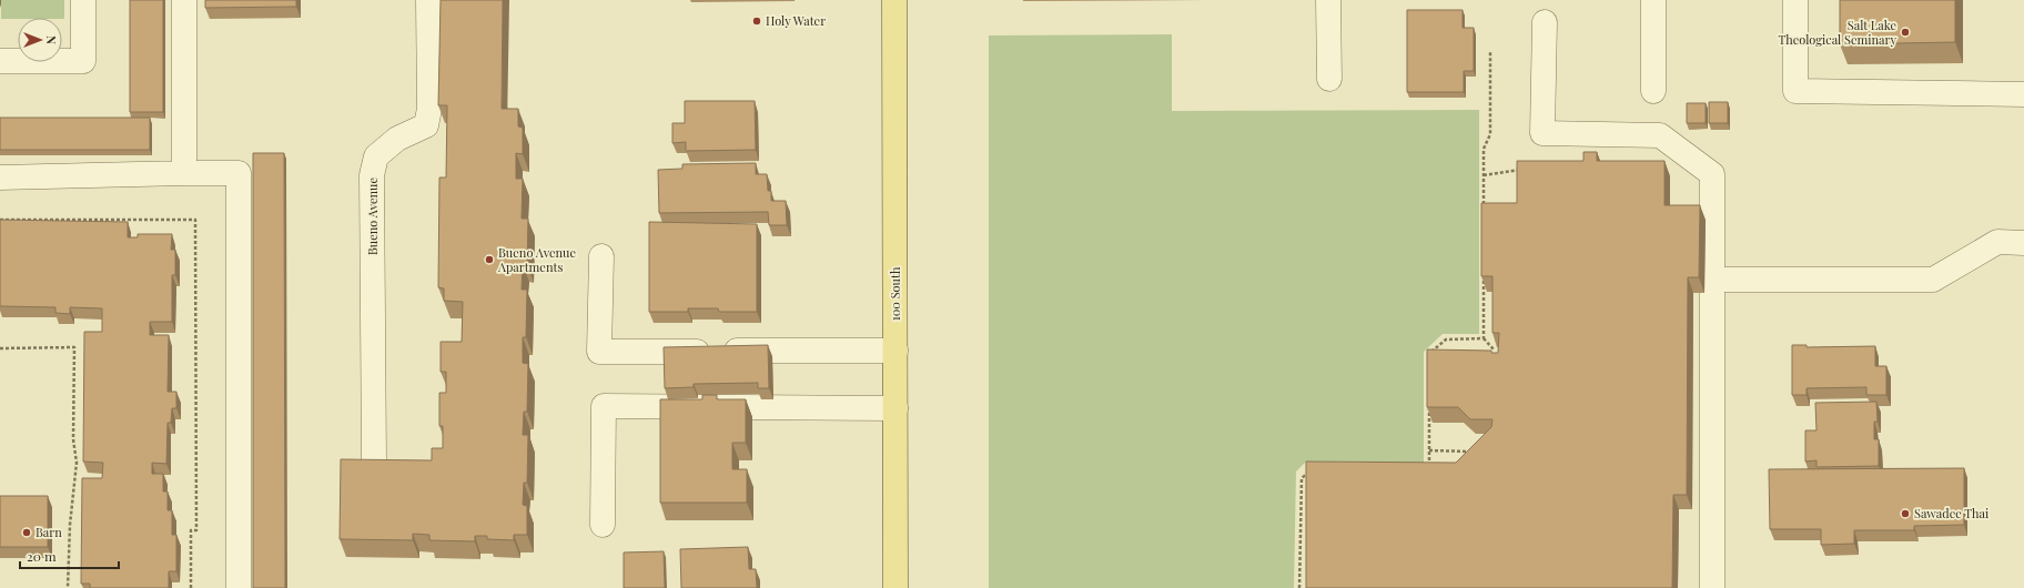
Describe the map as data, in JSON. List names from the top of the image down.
{
  "streets": {
    "main road": ["100 South"],
    "lane": ["Bueno Avenue"]
  },
  "places": [
    "Holy Water",
    "Salt Lake Theological Seminary",
    "Bueno Avenue Apartments",
    "Sawadee Thai",
    "Barn"
  ],
  "scale_bar": "20 m",
  "north": "right"
}
